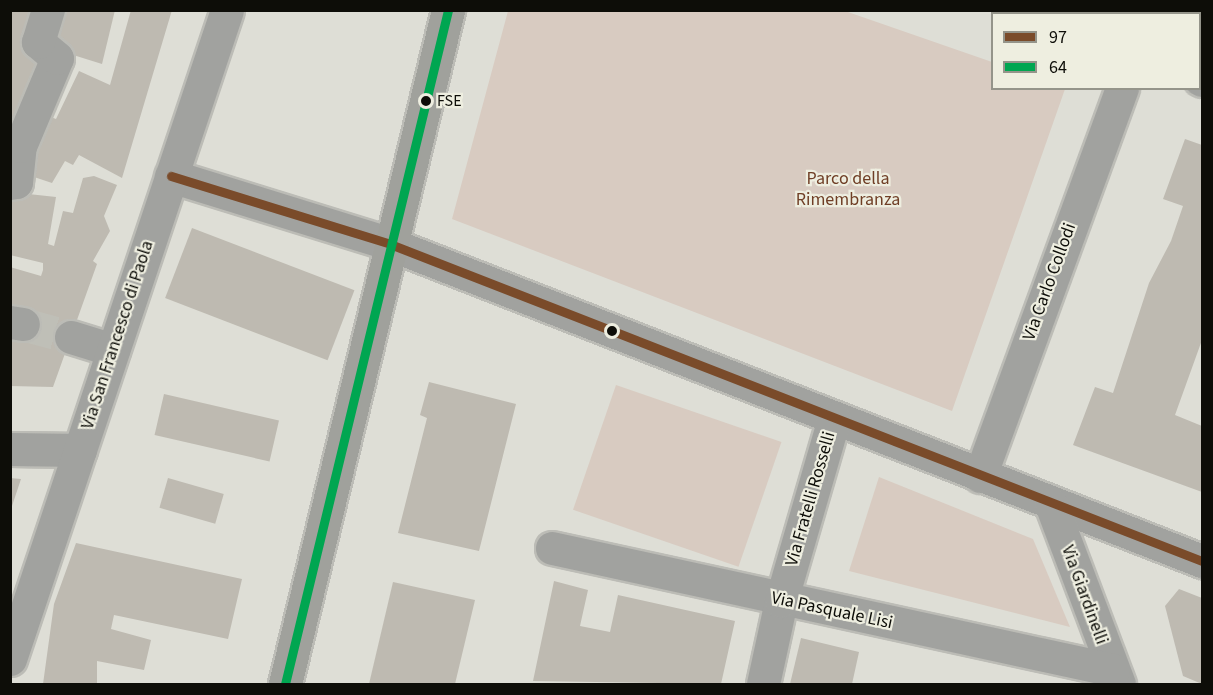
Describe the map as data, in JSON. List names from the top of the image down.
{
  "streets": {
    "street": [
      "Via Carlo Collodi",
      "Via San Francesco di Paola",
      "Via Fratelli Rosselli",
      "Via Giardinelli",
      "Via Pasquale Lisi"
    ]
  },
  "crossings": [
    ["Via Fratelli Rosselli", "Via Pasquale Lisi"],
    ["Via Giardinelli", "Via Pasquale Lisi"]
  ],
  "parks": ["Parco della Rimembranza"],
  "places": ["FSE"],
  "lines": ["transit line 64", "transit line 97"],
  "legend": ["97", "64"]
}
